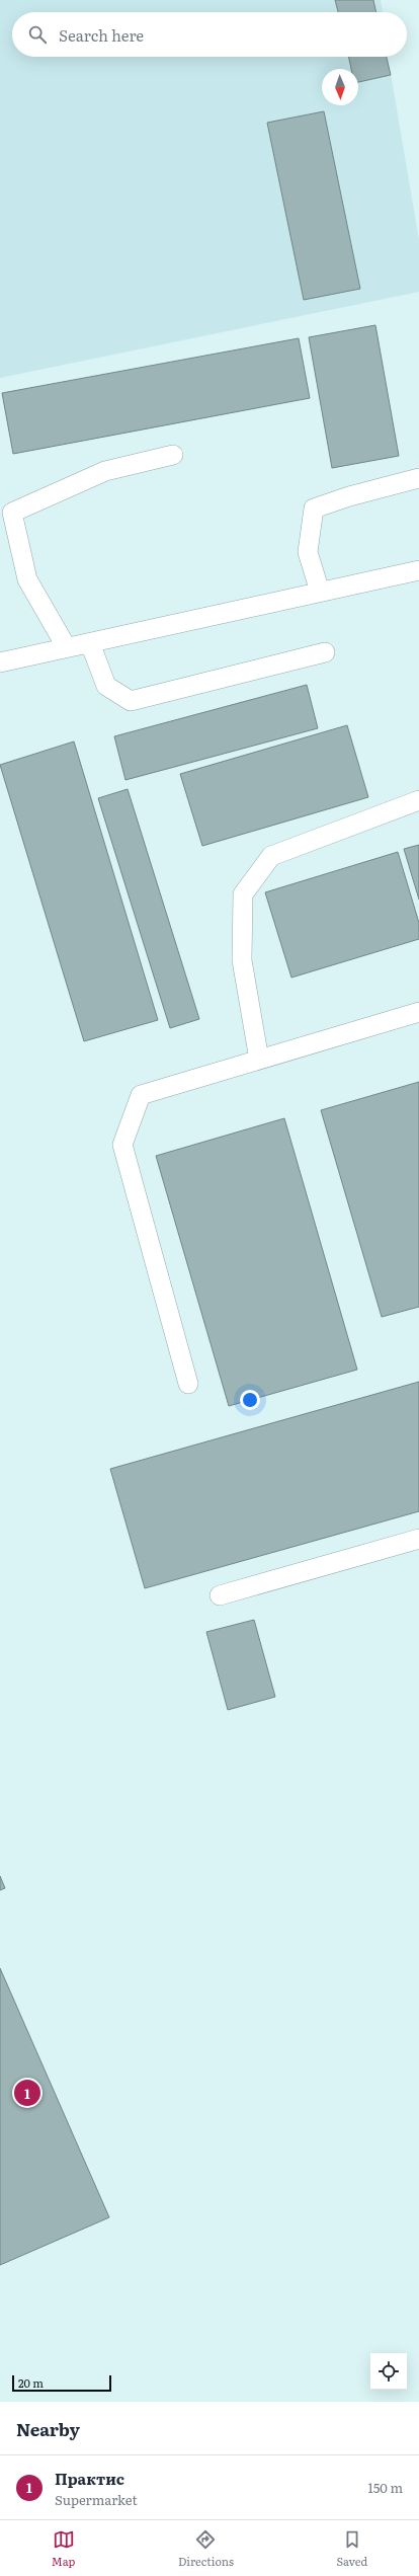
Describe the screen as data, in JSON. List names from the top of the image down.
{
  "scale_bar": "20 m",
  "north": "bottom",
  "page": {
    "search": "Search here",
    "pins": "1",
    "scale": "20 m",
    "heading": "Nearby",
    "list": [
      {
        "mark": "1",
        "name": "Практис",
        "note": "Supermarket",
        "value": "150 m"
      }
    ],
    "nav": ["Map", "Directions", "Saved"]
  }
}
